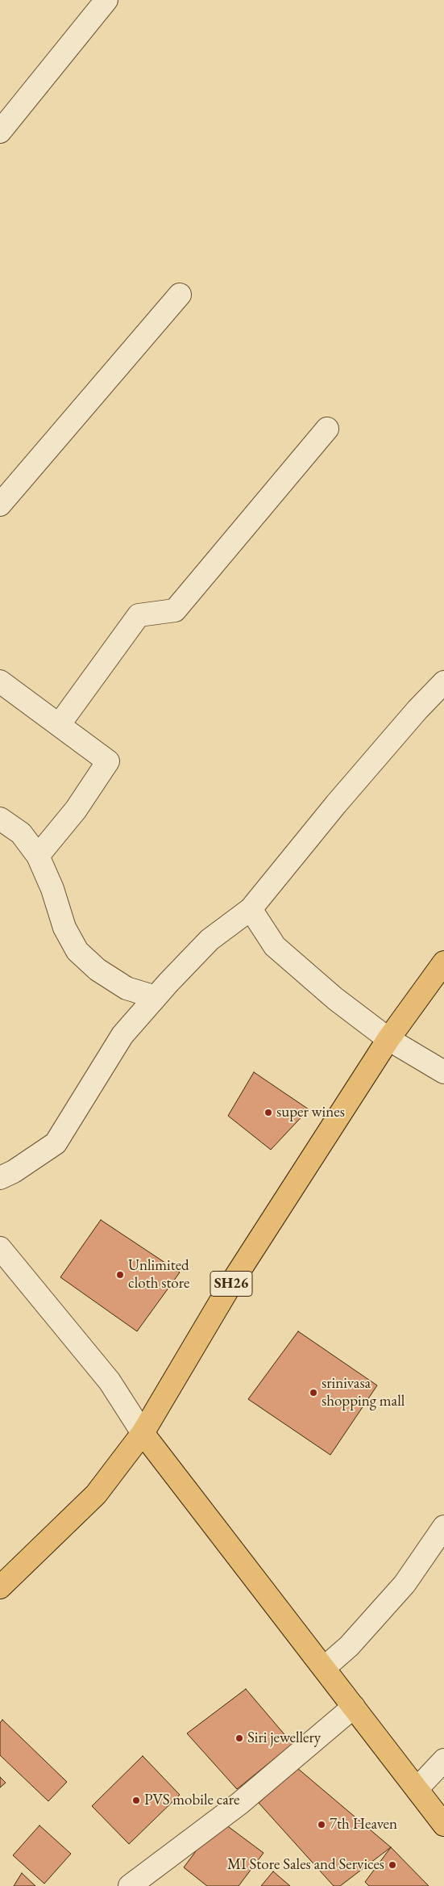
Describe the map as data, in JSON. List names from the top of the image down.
{
  "streets": {
    "main road": ["SH26"]
  },
  "places": [
    "super wines",
    "Unlimited cloth store",
    "srinivasa shopping mall",
    "Siri jewellery",
    "PVS mobile care",
    "7th Heaven",
    "MI Store Sales and Services"
  ]
}
